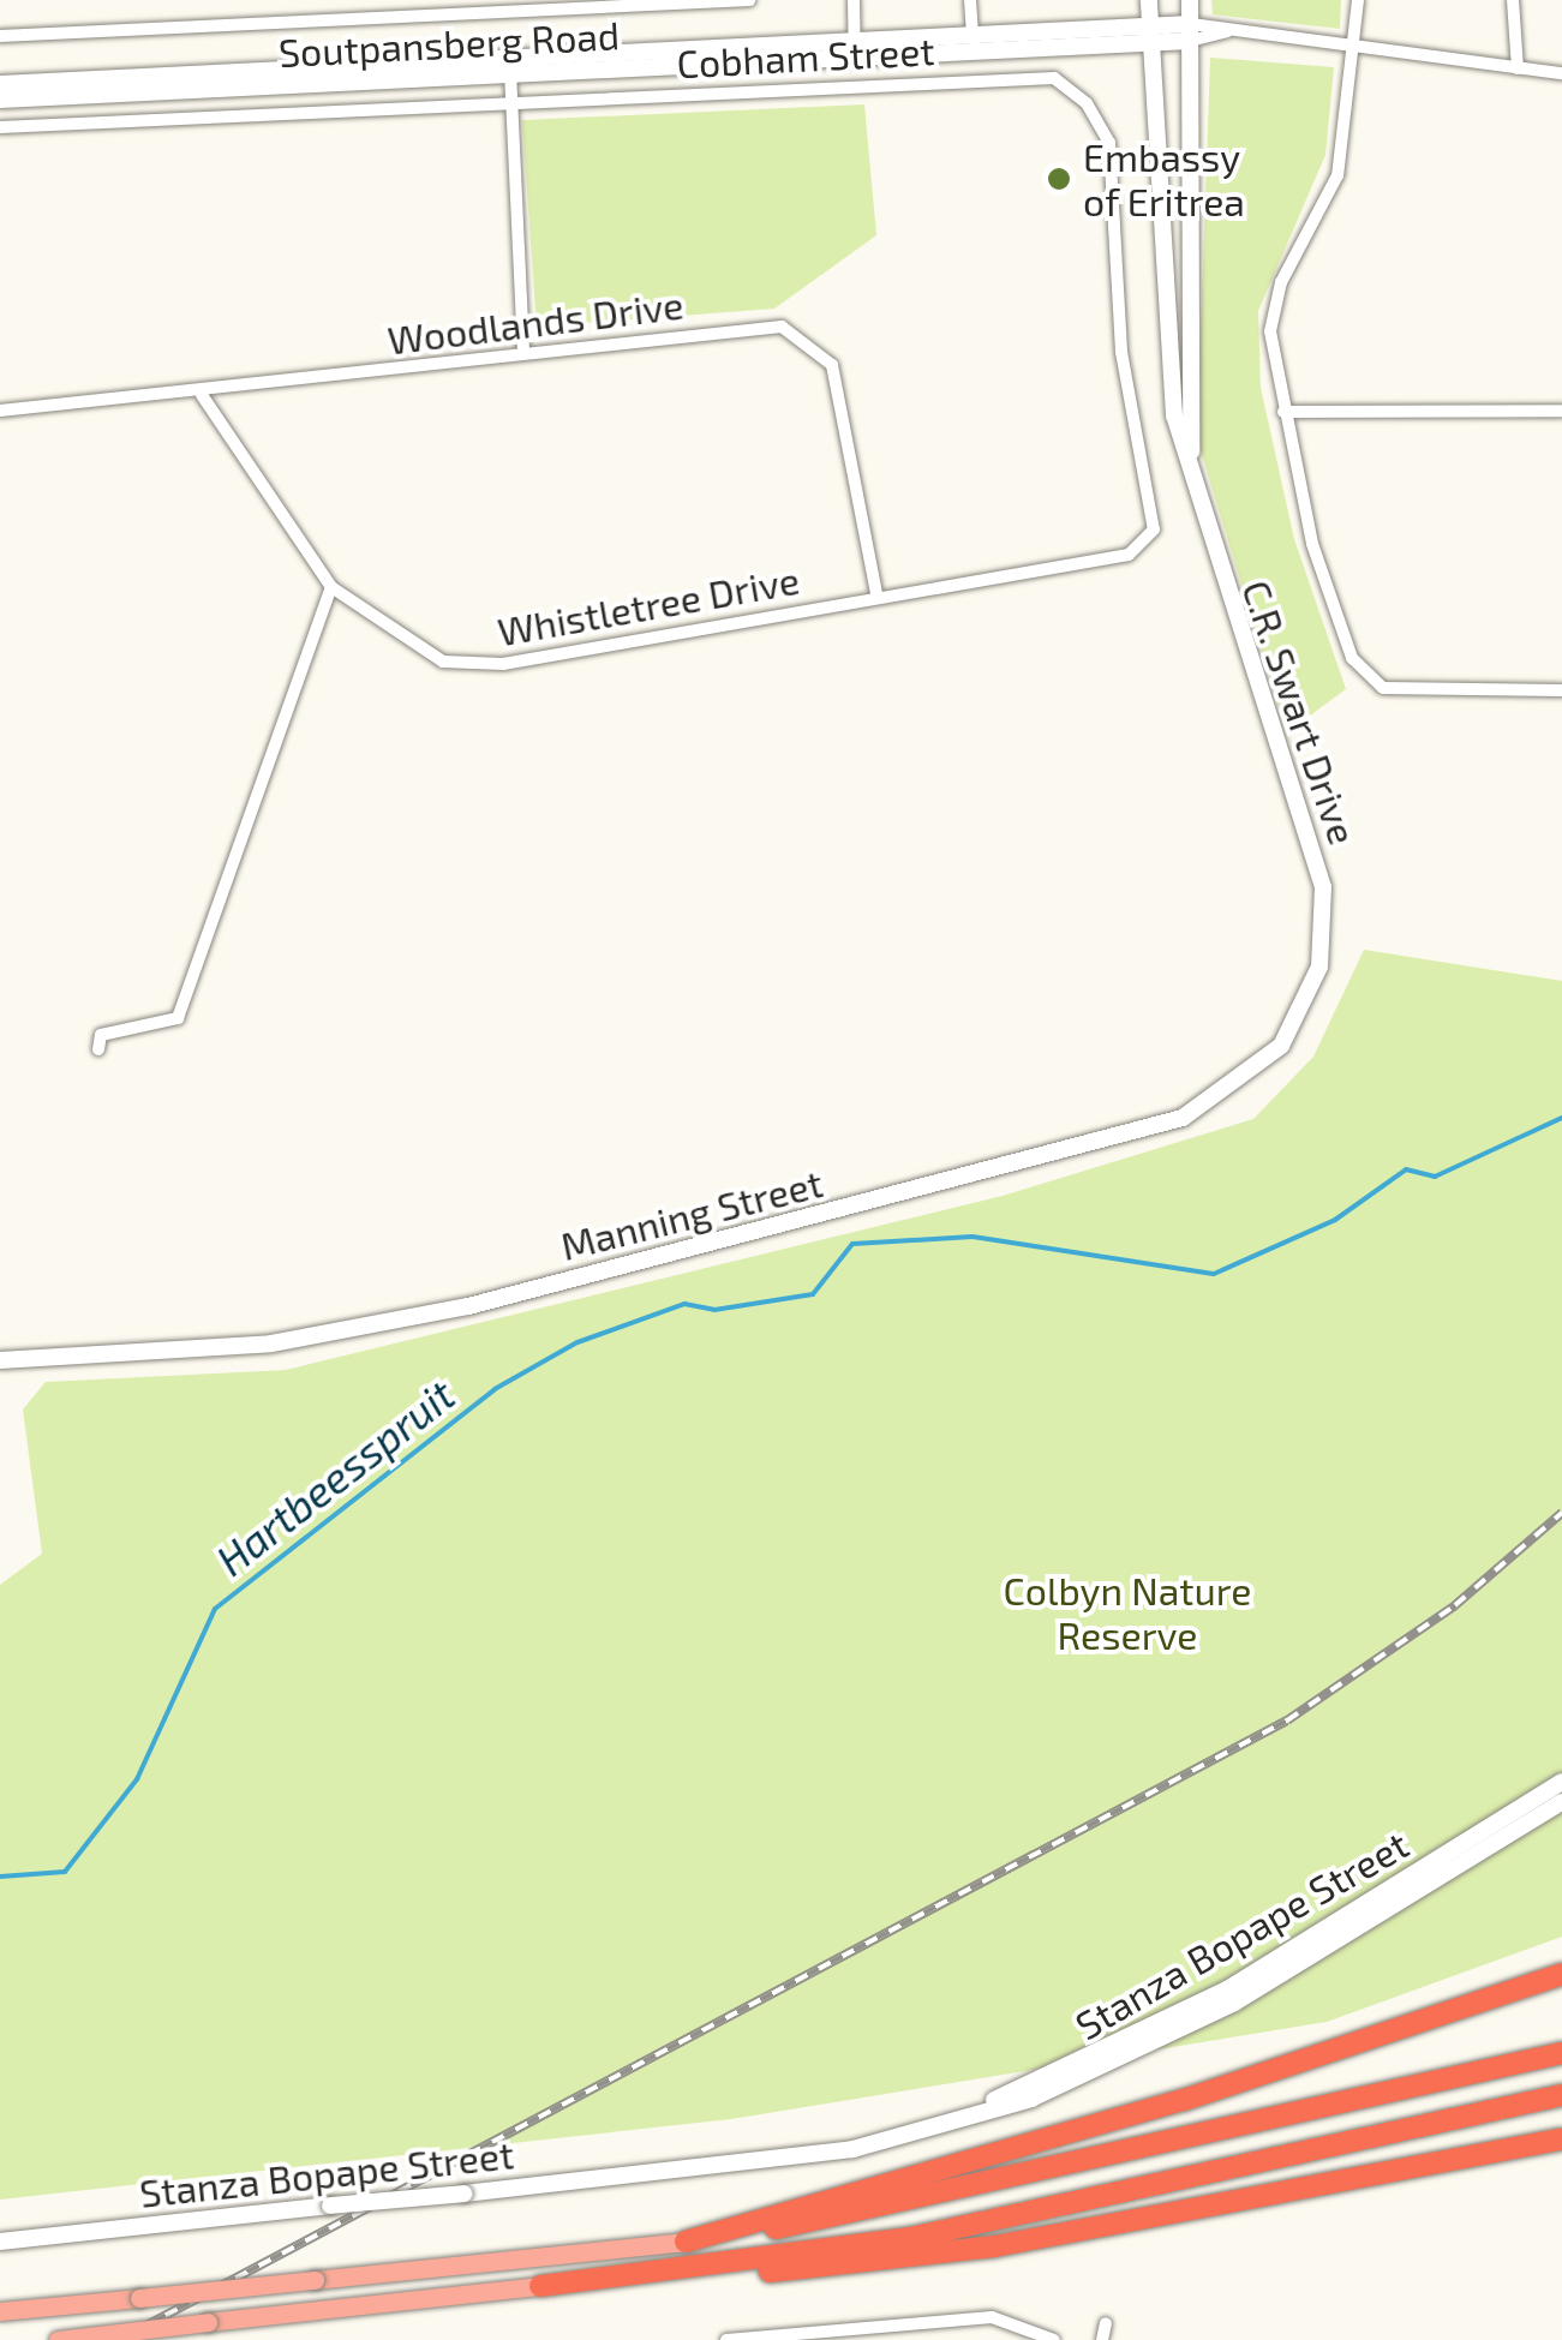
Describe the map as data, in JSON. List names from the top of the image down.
{
  "streets": {
    "main road": [
      "Soutpansberg Road",
      "C.R. Swart Drive",
      "Manning Street",
      "Stanza Bopape Street"
    ],
    "street": ["Cobham Street", "Woodlands Drive", "Whistletree Drive"]
  },
  "crossings": [
    ["Soutpansberg Road", "C.R. Swart Drive"],
    ["Cobham Street", "Whistletree Drive"],
    ["Woodlands Drive", "Whistletree Drive"],
    ["C.R. Swart Drive", "Manning Street"]
  ],
  "water": ["Hartbeesspruit"],
  "parks": ["Colbyn Nature Reserve"],
  "places": ["Embassy of Eritrea"]
}
